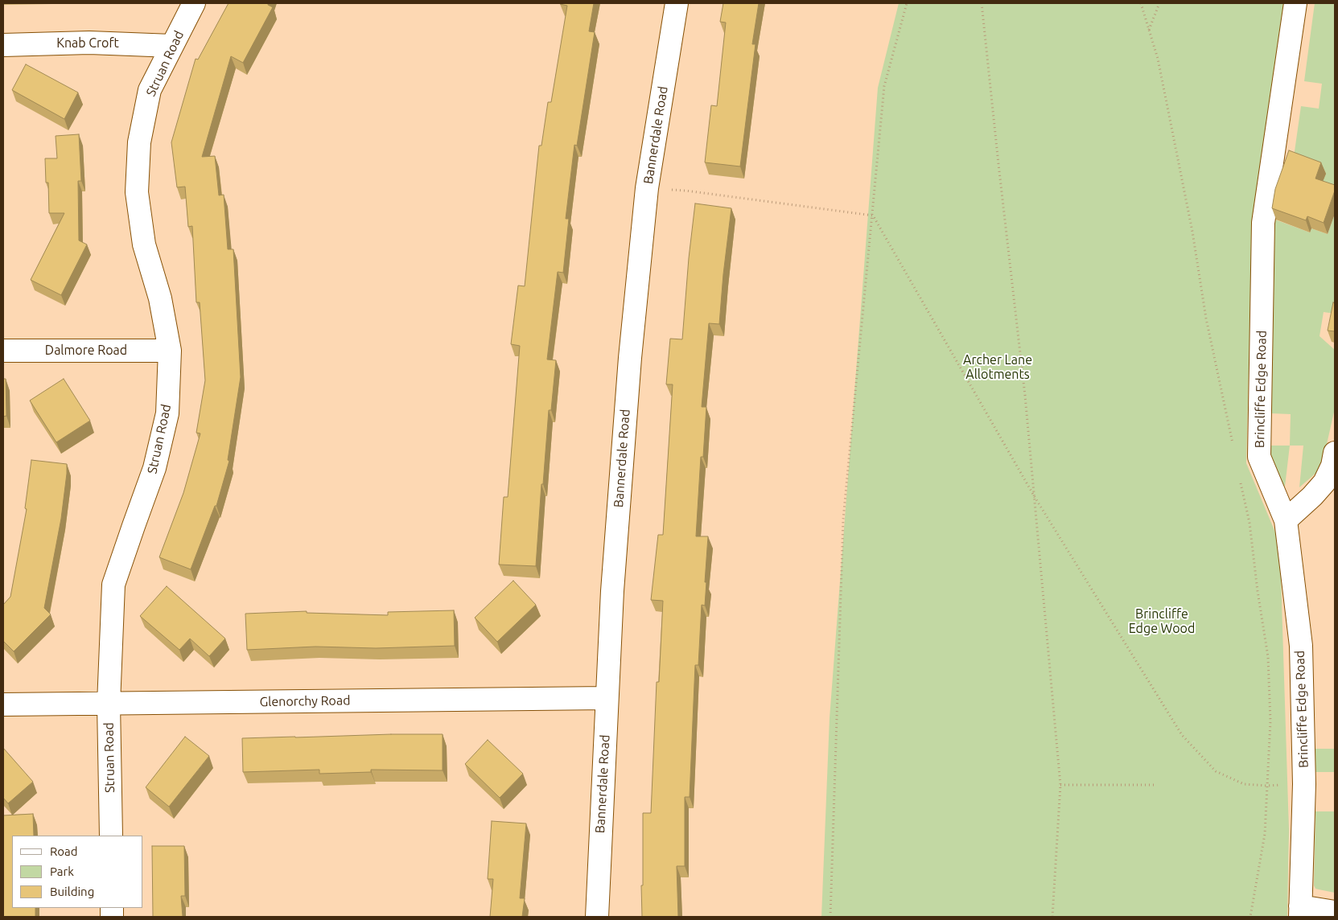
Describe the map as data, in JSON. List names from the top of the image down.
{
  "streets": {
    "street": [
      "Knab Croft",
      "Struan Road",
      "Bannerdale Road",
      "Dalmore Road",
      "Brincliffe Edge Road",
      "Glenorchy Road"
    ]
  },
  "crossings": [
    ["Knab Croft", "Struan Road"],
    ["Struan Road", "Dalmore Road"],
    ["Struan Road", "Glenorchy Road"],
    ["Bannerdale Road", "Glenorchy Road"]
  ],
  "parks": ["Archer Lane Allotments", "Brincliffe Edge Wood"],
  "legend": ["Road", "Park", "Building"]
}
